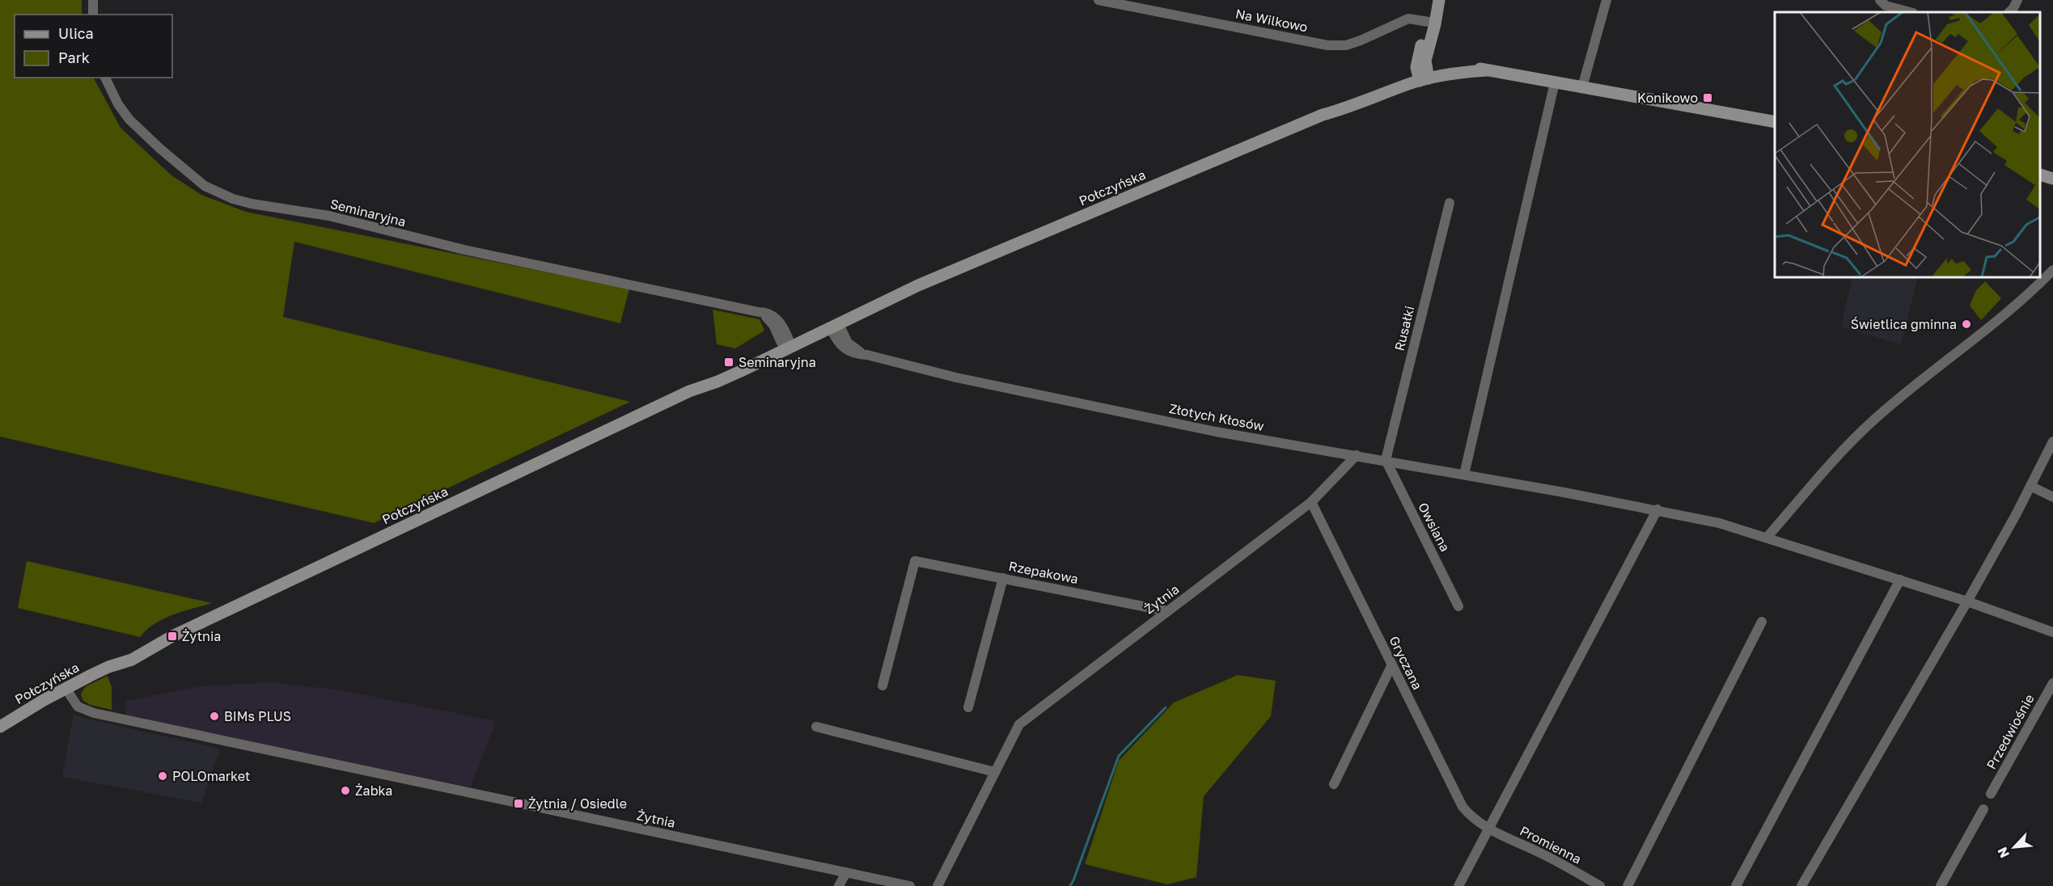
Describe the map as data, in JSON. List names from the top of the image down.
{
  "streets": {
    "main road": ["Połczyńska"],
    "street": [
      "Na Wilkowo",
      "Seminaryjna",
      "Rusałki",
      "Złotych Kłosów",
      "Owsiana",
      "Rzepakowa",
      "Żytnia",
      "Gryczana",
      "Przedwiośnie",
      "Promienna"
    ]
  },
  "crossings": [
    ["Połczyńska", "Seminaryjna"],
    ["Połczyńska", "Złotych Kłosów"],
    ["Połczyńska", "Żytnia"],
    ["Rusałki", "Złotych Kłosów"],
    ["Rusałki", "Owsiana"],
    ["Złotych Kłosów", "Owsiana"],
    ["Złotych Kłosów", "Żytnia"],
    ["Rzepakowa", "Żytnia"],
    ["Żytnia", "Gryczana"],
    ["Gryczana", "Promienna"]
  ],
  "places": {
    "transit": [
      "Konikowo",
      "Seminaryjna",
      "Żytnia",
      "Żytnia / Osiedle"
    ],
    "other": [
      "Świetlica gminna",
      "BIMs PLUS",
      "POLOmarket",
      "Żabka"
    ]
  },
  "legend": ["Ulica", "Park"],
  "north": "bottom left"
}
